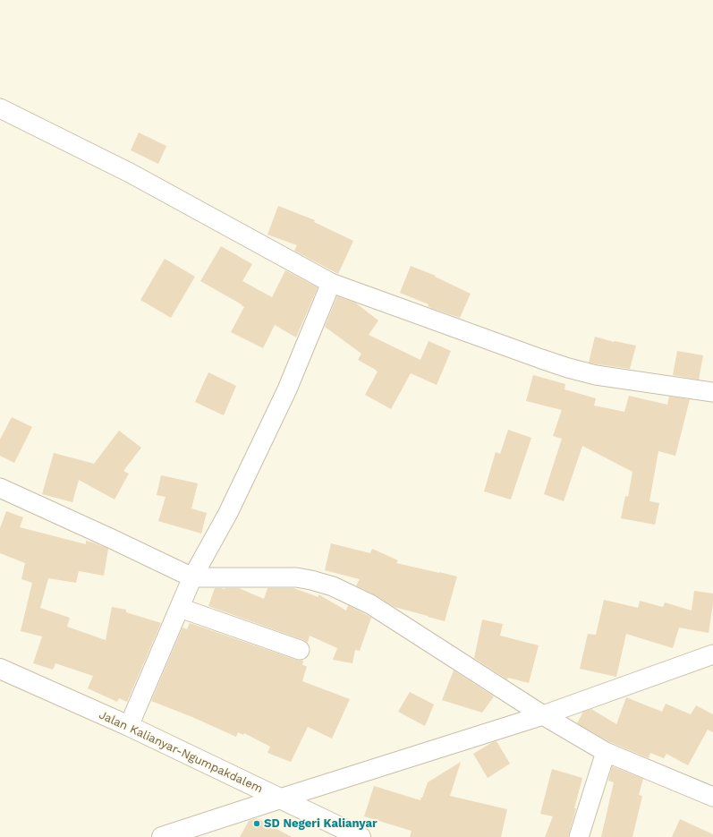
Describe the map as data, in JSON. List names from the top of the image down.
{
  "streets": {
    "street": ["Jalan Kalianyar-Ngumpakdalem"]
  },
  "places": ["SD Negeri Kalianyar"]
}
